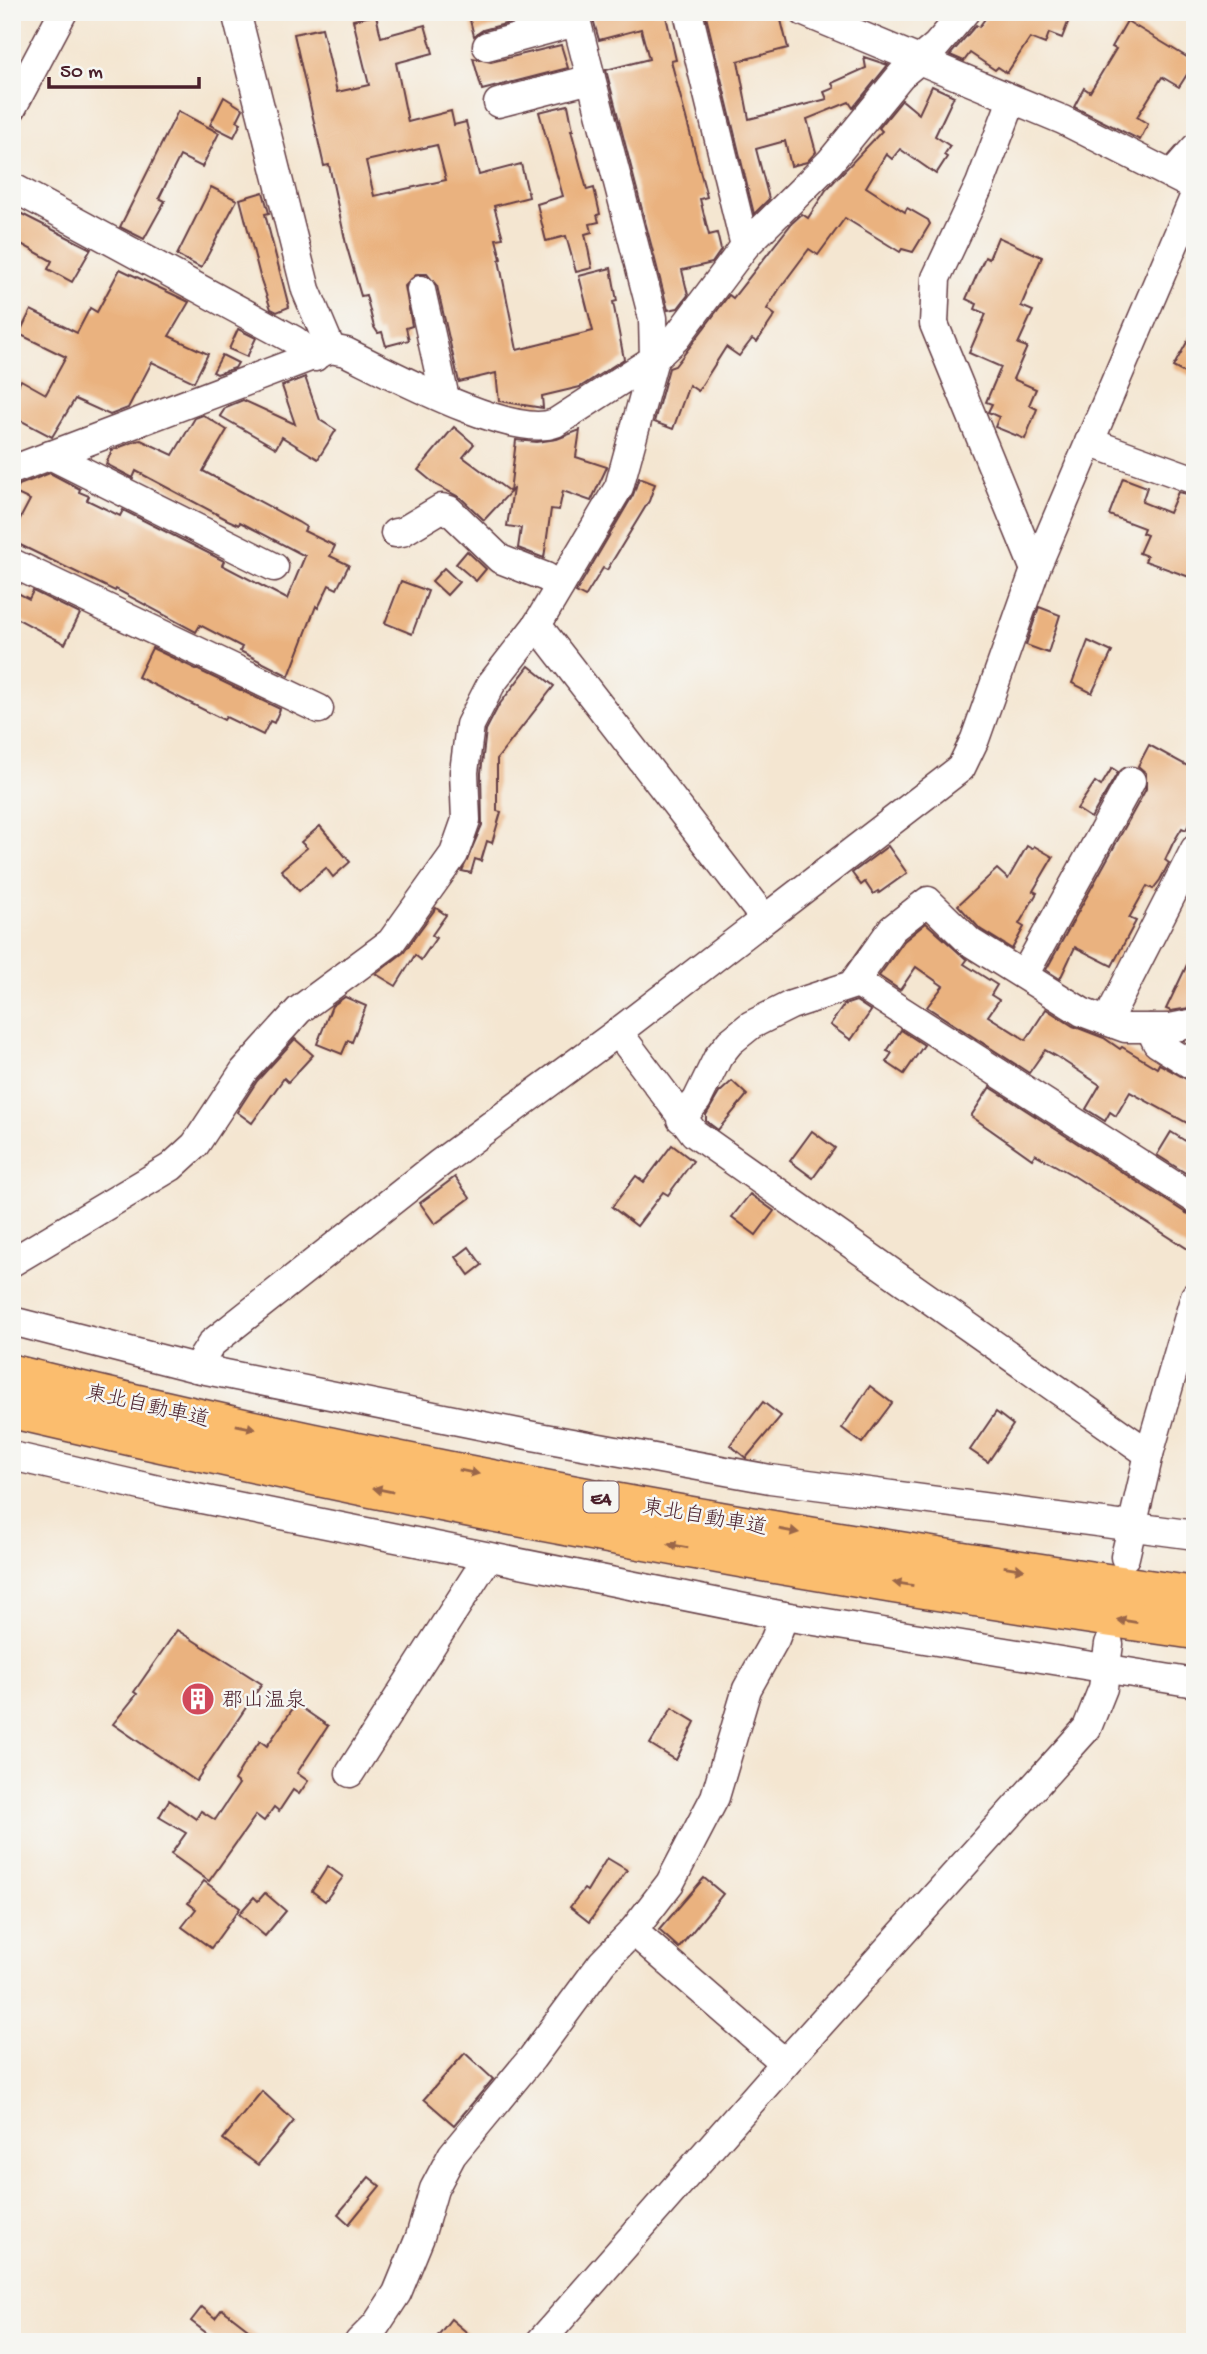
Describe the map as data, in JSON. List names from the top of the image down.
{
  "streets": {
    "highway": ["東北自動車道", "E4"]
  },
  "places": {
    "building": ["郡山温泉"]
  },
  "scale_bar": "50 m"
}
